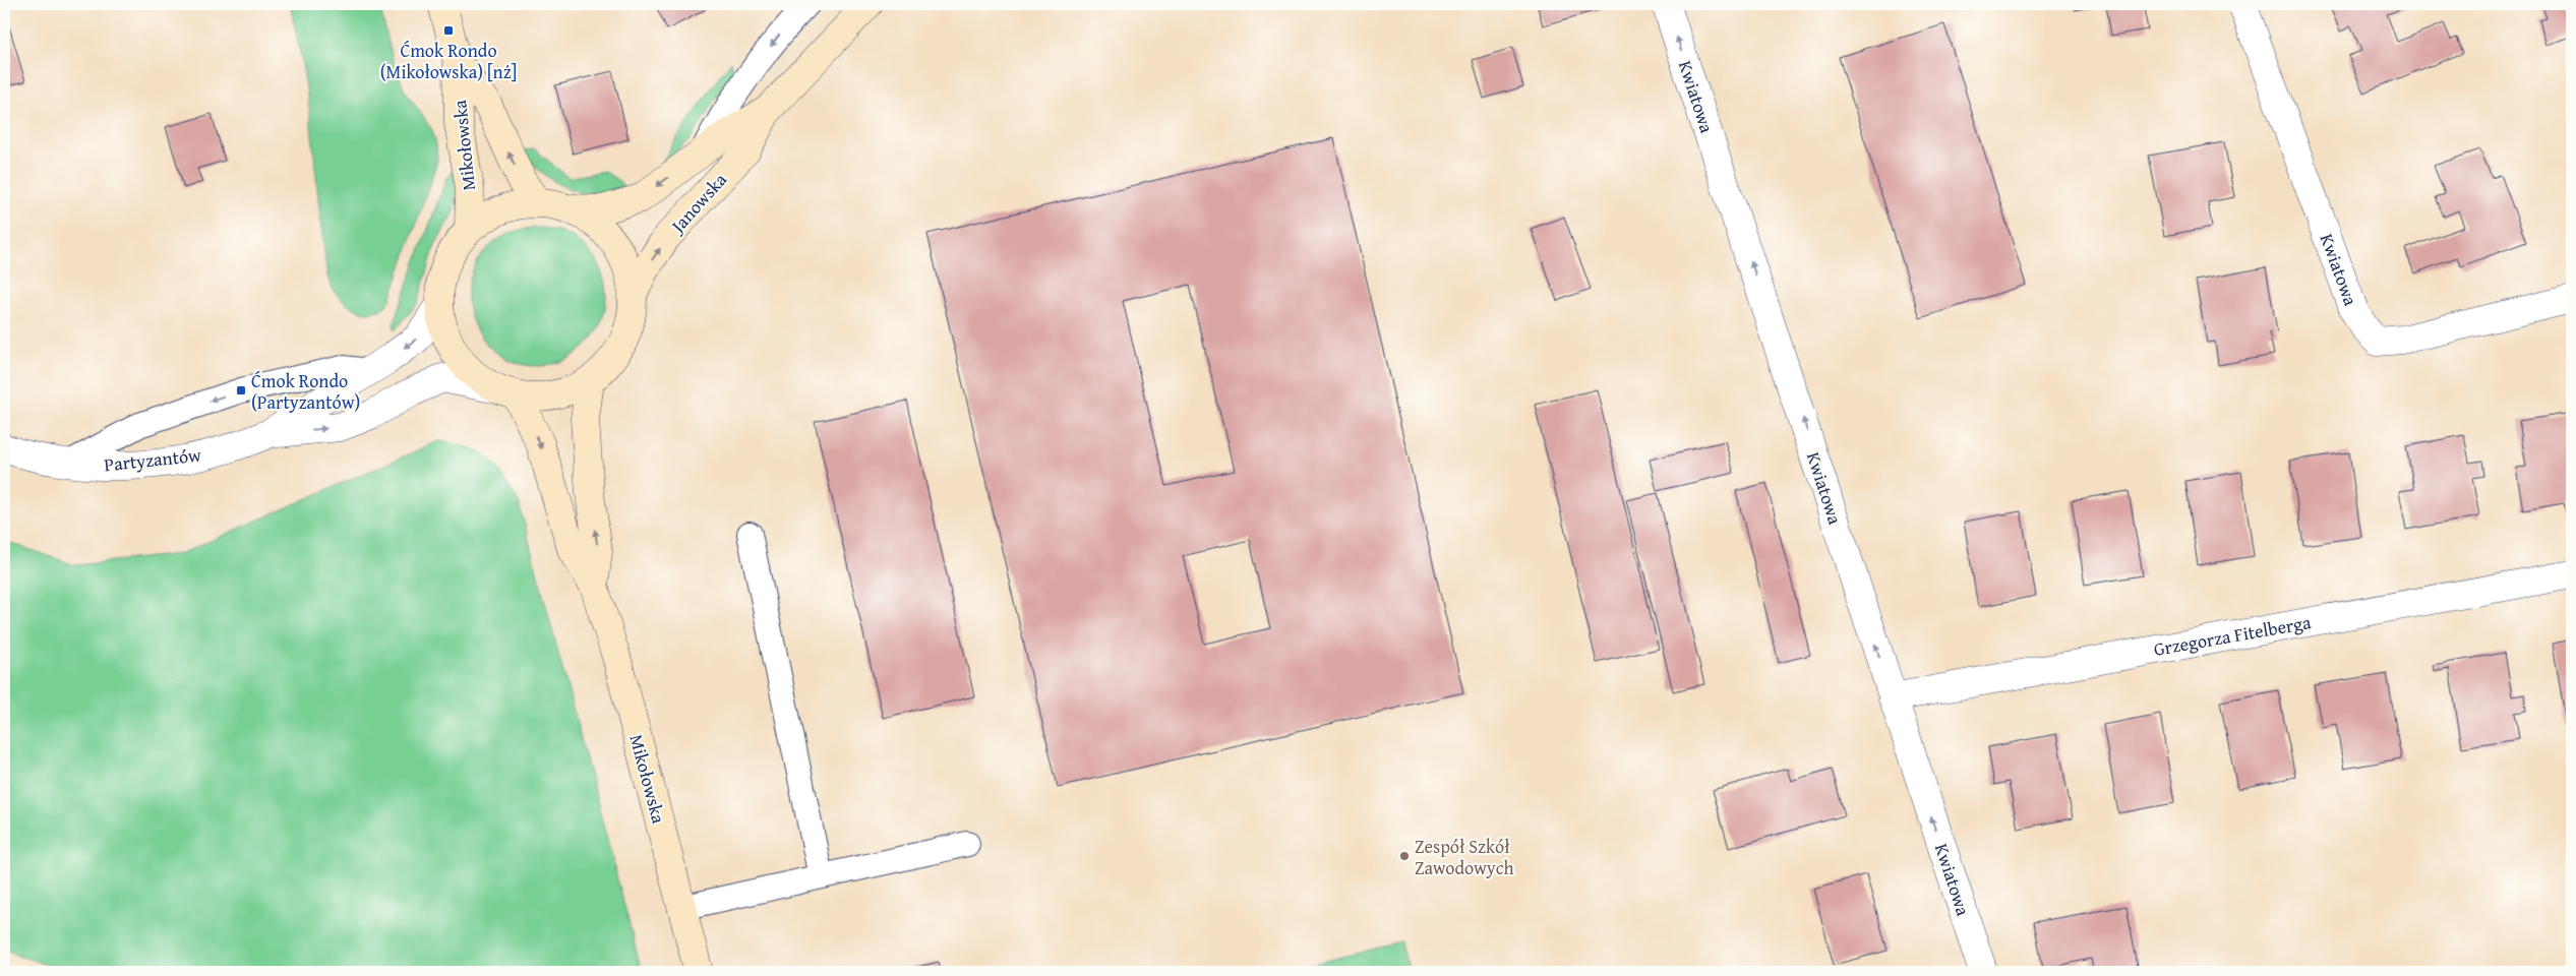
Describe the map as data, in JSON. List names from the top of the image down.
{
  "streets": {
    "street": [
      "Kwiatowa",
      "Mikołowska",
      "Janowska",
      "Partyzantów",
      "Grzegorza Fitelberga"
    ]
  },
  "crossings": [
    ["Kwiatowa", "Grzegorza Fitelberga"],
    ["Mikołowska", "Janowska"]
  ],
  "one_way": ["Kwiatowa"],
  "places": {
    "transit": ["Ćmok Rondo (Mikołowska) [nż]", "Ćmok Rondo (Partyzantów)"],
    "other": ["Zespół Szkół Zawodowych"]
  }
}
